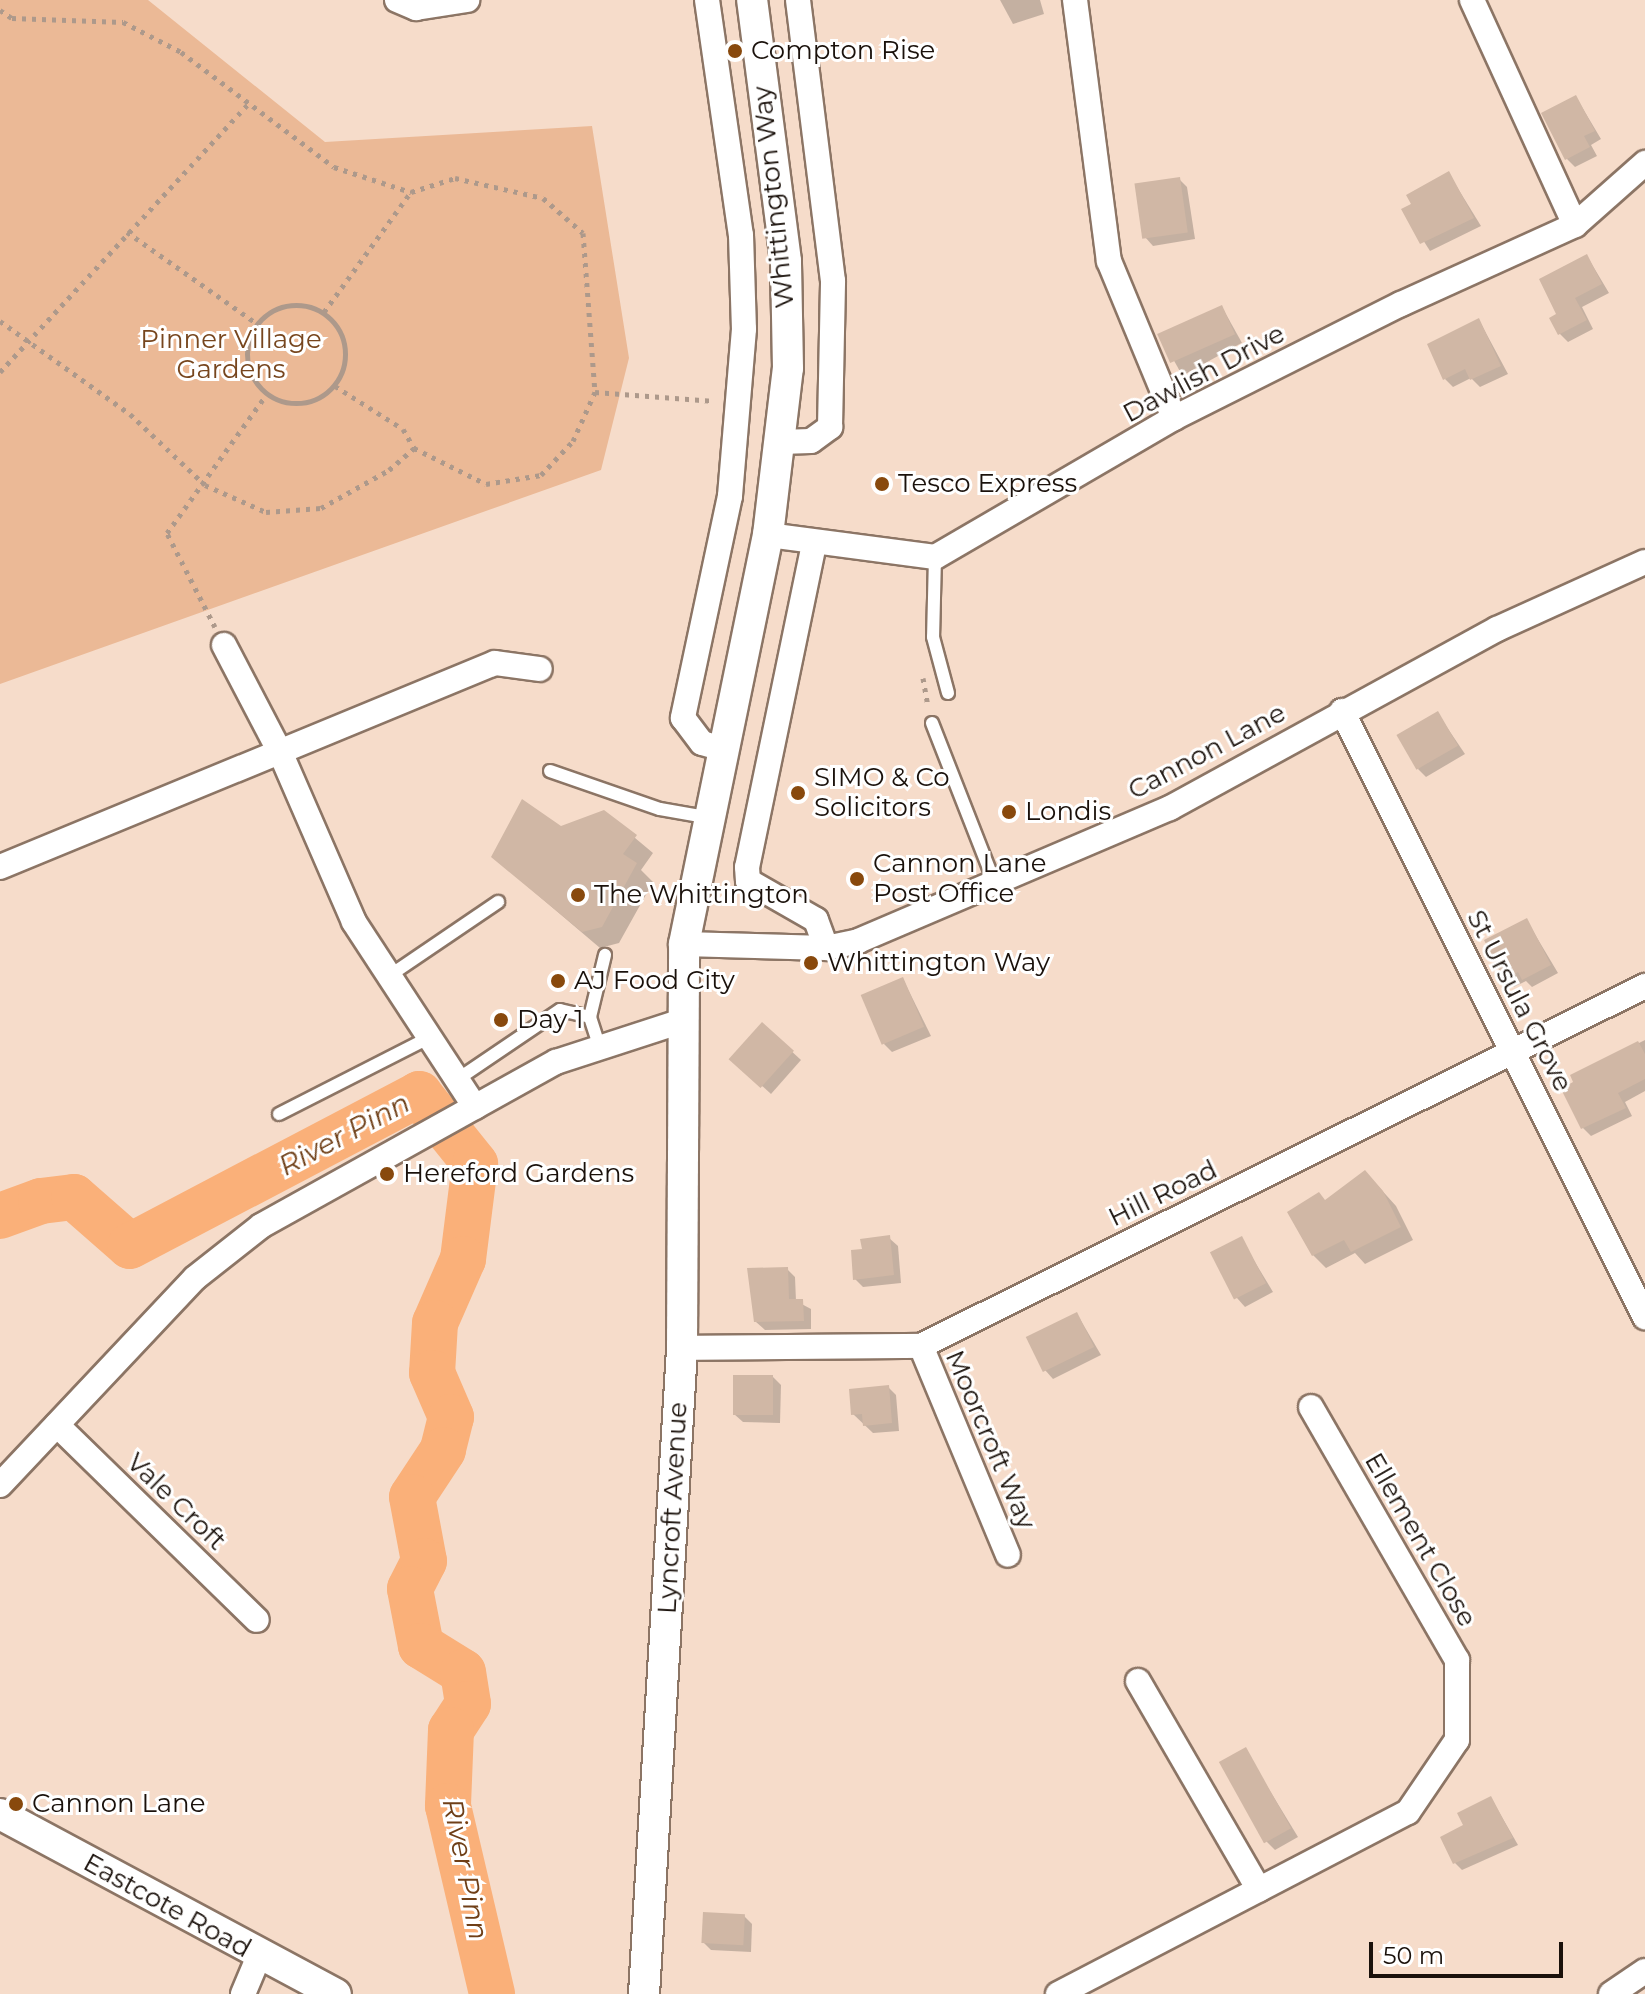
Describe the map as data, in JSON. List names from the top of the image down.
{
  "streets": {
    "street": [
      "Whittington Way",
      "Dawlish Drive",
      "Cannon Lane",
      "St Ursula Grove",
      "Hill Road",
      "Moorcroft Way",
      "Vale Croft",
      "Lyncroft Avenue",
      "Ellement Close",
      "Eastcote Road"
    ]
  },
  "crossings": [
    ["Whittington Way", "Cannon Lane"],
    ["Whittington Way", "Lyncroft Avenue"],
    ["Cannon Lane", "St Ursula Grove"],
    ["St Ursula Grove", "Hill Road"],
    ["Hill Road", "Moorcroft Way"],
    ["Hill Road", "Lyncroft Avenue"]
  ],
  "water": ["River Pinn"],
  "parks": ["Pinner Village Gardens"],
  "places": [
    "Compton Rise",
    "Tesco Express",
    "SIMO & Co Solicitors",
    "Londis",
    "Cannon Lane Post Office",
    "The Whittington",
    "Whittington Way",
    "AJ Food City",
    "Day 1",
    "Hereford Gardens",
    "Cannon Lane"
  ],
  "scale_bar": "50 m"
}
